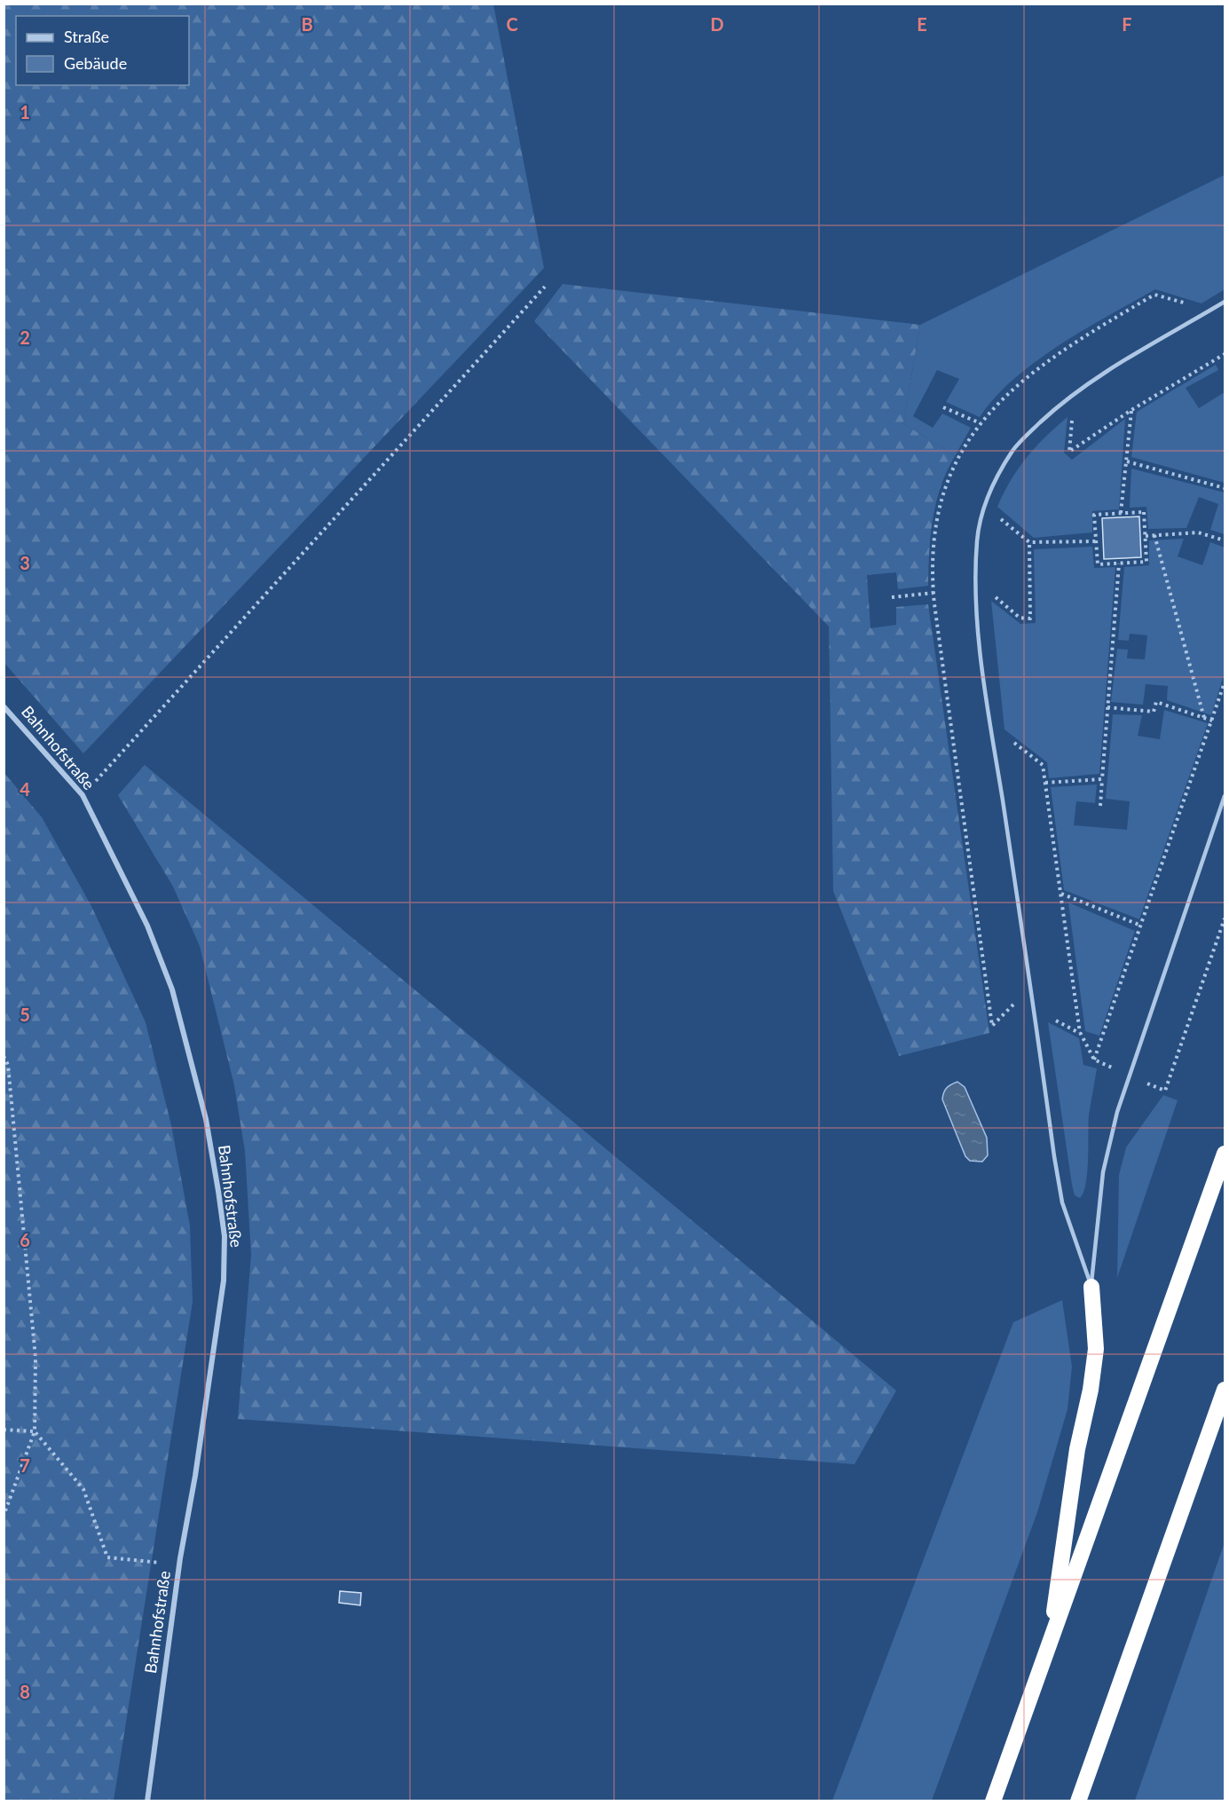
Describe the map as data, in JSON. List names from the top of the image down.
{
  "streets": {
    "street": ["Bahnhofstraße"]
  },
  "legend": ["Straße", "Gebäude"],
  "grid": {
    "columns": [
      "B",
      "C",
      "D",
      "E",
      "F"
    ],
    "rows": [
      "1",
      "2",
      "3",
      "4",
      "5",
      "6",
      "7",
      "8"
    ]
  }
}
